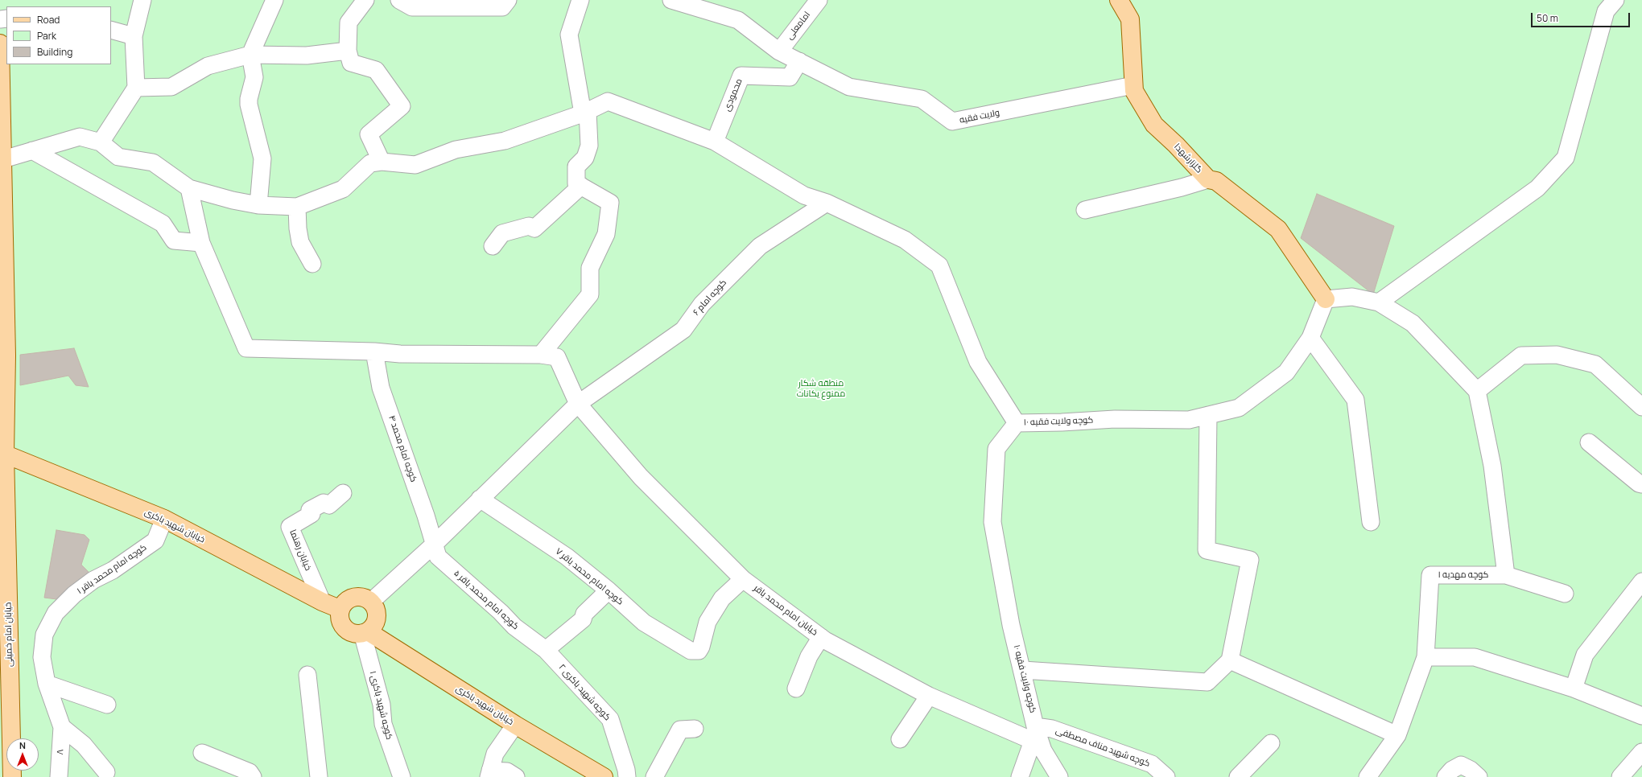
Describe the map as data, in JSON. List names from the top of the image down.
{
  "streets": {
    "main road": ["گلزارشهدا", "خیابان شهید باکری", "خیابان امام خمینی"],
    "street": [
      "امامعلی",
      "محمودی",
      "ولایت فقیه",
      "کوچه امام ۶",
      "کوچه ولایت فقیه ۱۰",
      "کوچه امام محمد ۴",
      "خیابان رهنما",
      "کوچه امام محمد باقر ۱",
      "کوچه مهدیه ۱",
      "کوچه امام محمد باقر ۷",
      "کوچه امام محمد باقر ۵",
      "خیابان امام محمد باقر",
      "کوچه شهید باکری ۲",
      "کوچه شهید باکری ۱",
      "کوچه شهید مناف مصطفی",
      "۸"
    ]
  },
  "crossings": [
    ["امامعلی", "ولایت فقیه"],
    ["محمودی", "ولایت فقیه"],
    ["ولایت فقیه", "گلزارشهدا"],
    ["گلزارشهدا", "کوچه ولایت فقیه ۱۰"],
    ["کوچه امام ۶", "کوچه امام محمد ۴"],
    ["کوچه امام ۶", "خیابان شهید باکری"],
    ["کوچه امام ۶", "کوچه امام محمد باقر ۷"],
    ["کوچه امام ۶", "کوچه امام محمد باقر ۵"],
    ["کوچه امام ۶", "خیابان امام محمد باقر"],
    ["کوچه امام ۶", "کوچه شهید باکری ۱"],
    ["کوچه ولایت فقیه ۱۰", "خیابان امام محمد باقر"],
    ["کوچه ولایت فقیه ۱۰", "کوچه شهید مناف مصطفی"],
    ["کوچه امام محمد ۴", "کوچه امام محمد باقر ۵"],
    ["خیابان شهید باکری", "خیابان رهنما"],
    ["خیابان شهید باکری", "کوچه امام محمد باقر ۱"],
    ["خیابان شهید باکری", "خیابان امام خمینی"],
    ["خیابان شهید باکری", "کوچه شهید باکری ۱"],
    ["کوچه امام محمد باقر ۱", "۸"],
    ["کوچه امام محمد باقر ۷", "خیابان امام محمد باقر"],
    ["کوچه امام محمد باقر ۵", "کوچه شهید باکری ۲"],
    ["خیابان امام محمد باقر", "کوچه شهید مناف مصطفی"]
  ],
  "parks": ["منطقه شکار ممنوع یکانات"],
  "legend": ["Road", "Park", "Building"],
  "scale_bar": "50 m",
  "north": "top"
}
